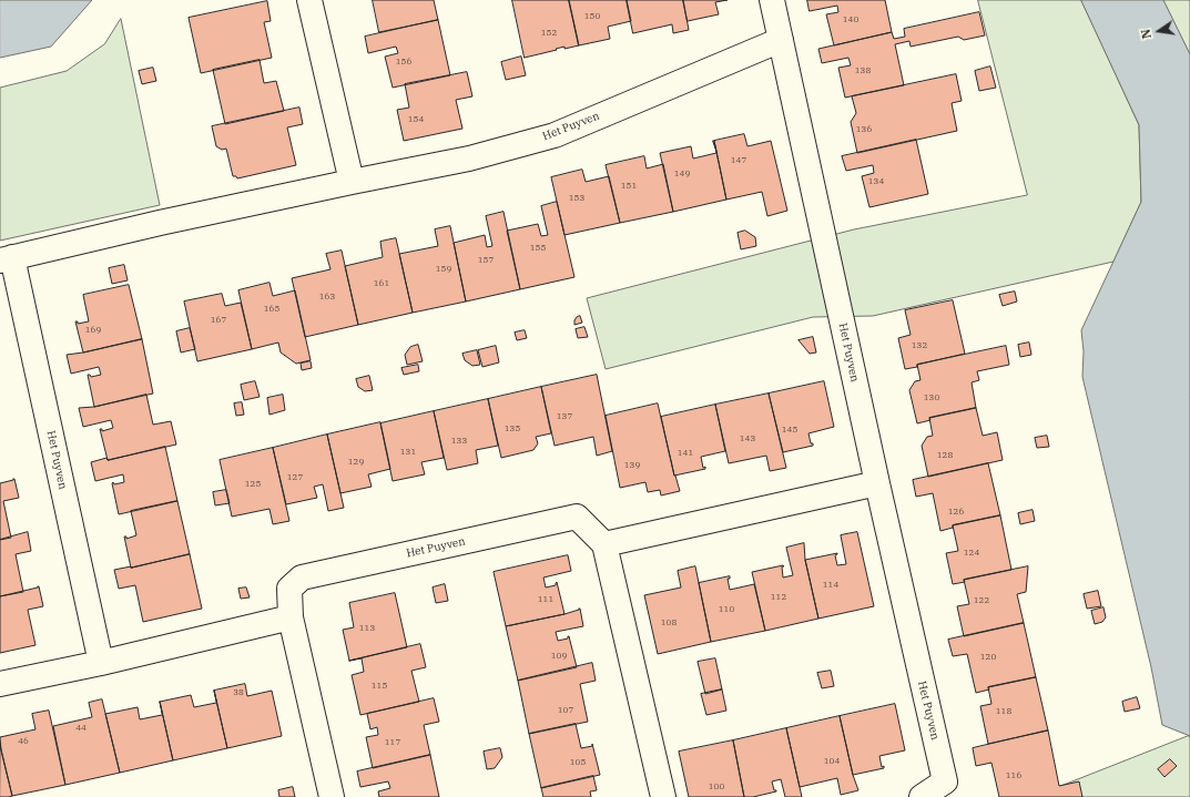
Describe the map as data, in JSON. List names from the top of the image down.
{
  "streets": {
    "street": ["Het Puyven"]
  },
  "house_numbers": [
    "150",
    "140",
    "152",
    "156",
    "138",
    "154",
    "136",
    "147",
    "149",
    "134",
    "151",
    "153",
    "155",
    "157",
    "159",
    "161",
    "163",
    "165",
    "167",
    "169",
    "132",
    "130",
    "137",
    "135",
    "145",
    "143",
    "133",
    "131",
    "141",
    "128",
    "129",
    "139",
    "127",
    "125",
    "126",
    "124",
    "114",
    "112",
    "111",
    "122",
    "110",
    "108",
    "113",
    "109",
    "120",
    "115",
    "38",
    "107",
    "118",
    "44",
    "46",
    "117",
    "104",
    "105",
    "116",
    "100"
  ],
  "north": "left"
}
